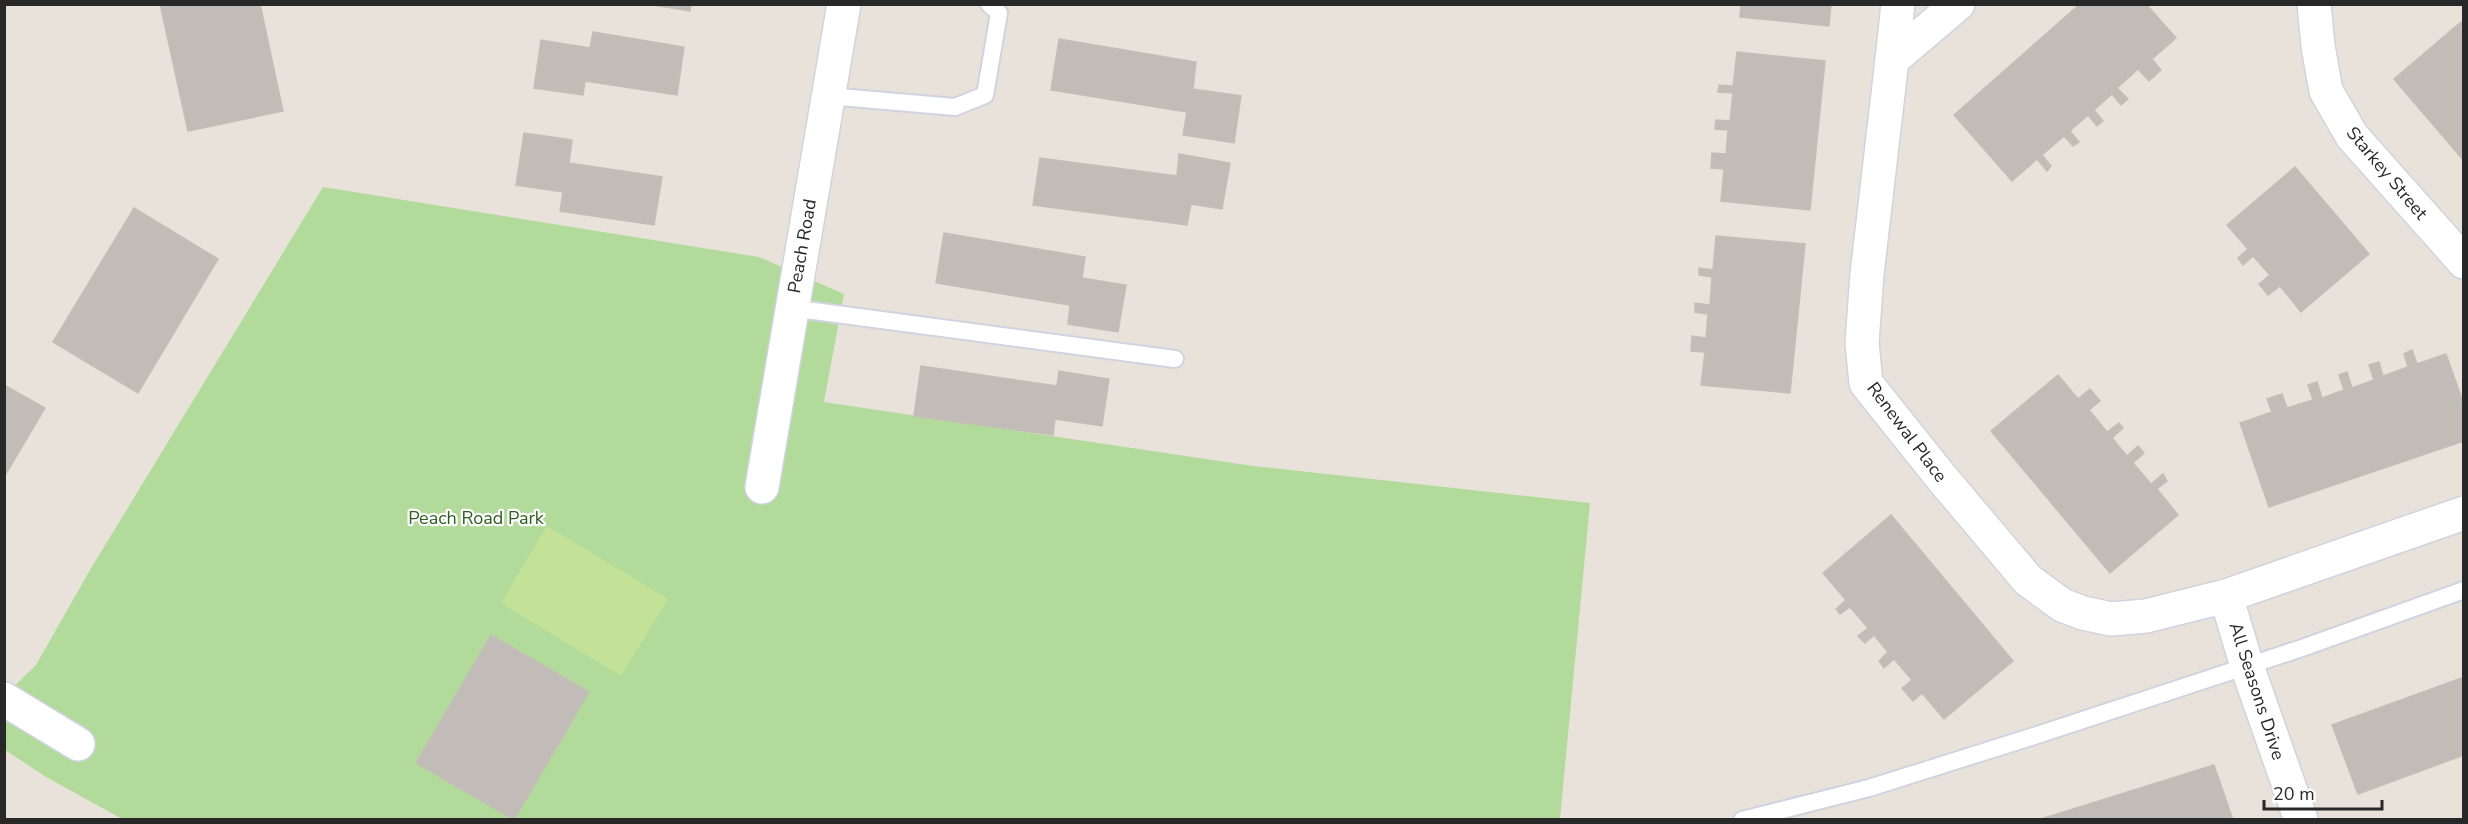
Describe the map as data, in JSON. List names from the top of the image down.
{
  "streets": {
    "street": [
      "Starkey Street",
      "Peach Road",
      "Renewal Place",
      "All Seasons Drive"
    ]
  },
  "crossings": [
    ["Renewal Place", "All Seasons Drive"]
  ],
  "parks": ["Peach Road Park"],
  "scale_bar": "20 m"
}
